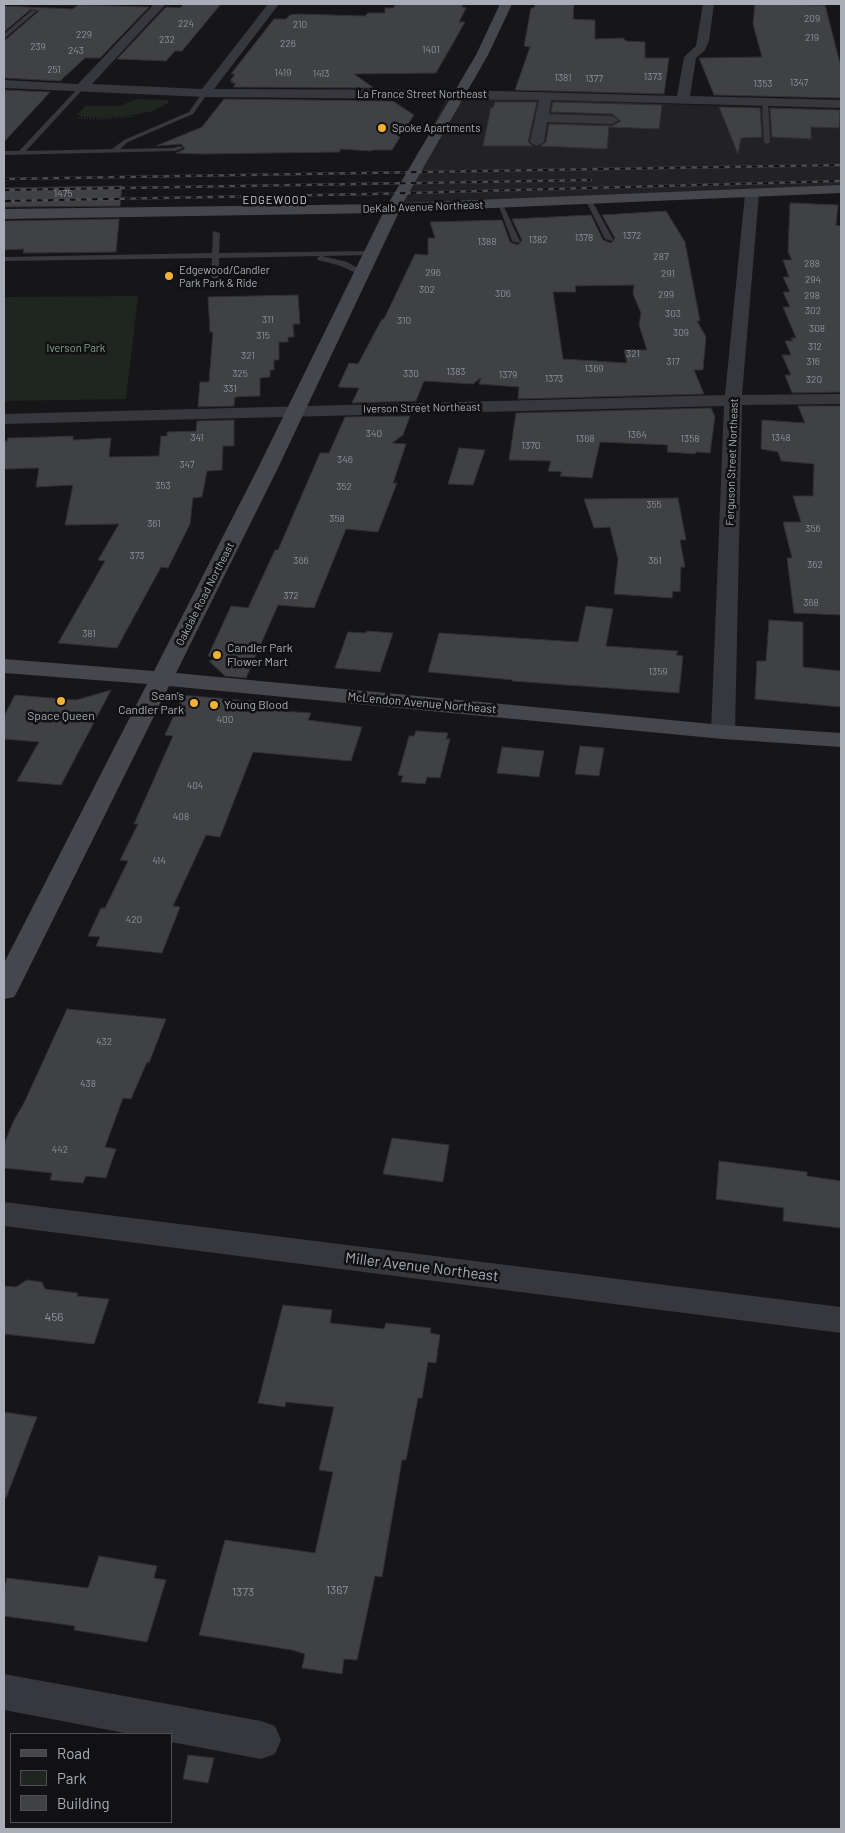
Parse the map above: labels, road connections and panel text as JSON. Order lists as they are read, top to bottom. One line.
{"streets":{"street":["La France Street Northeast","DeKalb Avenue Northeast","Iverson Street Northeast","Ferguson Street Northeast","Oakdale Road Northeast","McLendon Avenue Northeast","Miller Avenue Northeast"]},"crossings":[["La France Street Northeast","Oakdale Road Northeast"],["DeKalb Avenue Northeast","Ferguson Street Northeast"],["DeKalb Avenue Northeast","Oakdale Road Northeast"],["Iverson Street Northeast","Ferguson Street Northeast"],["Iverson Street Northeast","Oakdale Road Northeast"],["Ferguson Street Northeast","McLendon Avenue Northeast"],["Oakdale Road Northeast","McLendon Avenue Northeast"]],"districts":["EDGEWOOD"],"parks":["Iverson Park"],"places":["Spoke Apartments","Edgewood/Candler Park Park & Ride","Candler Park Flower Mart","Space Queen","Sean's Candler Park","Young Blood"],"house_numbers":["209","224","210","229","219","232","226","239","1401","243","251","1419","1413","1373","1381","1377","1347","1353","1475","1372","1378","1382","1388","287","288","296","291","294","302","306","299","298","302","303","311","310","308","309","315","312","321","321","317","316","1369","1383","325","330","1379","1373","320","331","340","1364","341","1348","1368","1358","1370","346","347","353","352","355","358","361","356","373","366","361","362","372","368","381","1359","400","404","408","414","420","432","438","442","456","1367","1373"],"legend":["Road","Park","Building"]}
